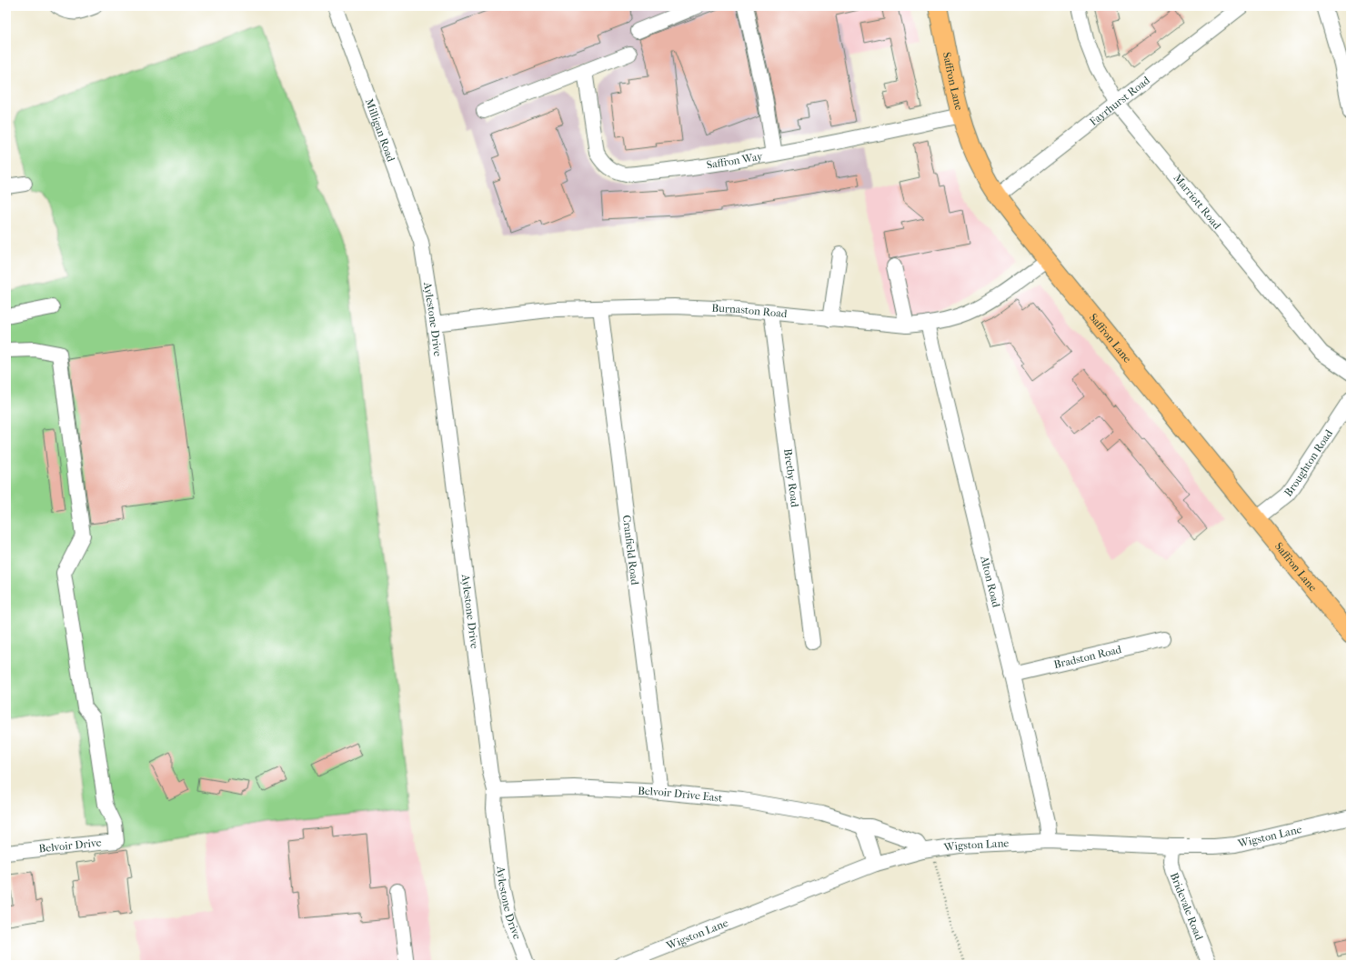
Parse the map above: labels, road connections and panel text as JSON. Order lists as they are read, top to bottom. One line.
{"streets":{"main road":["Saffron Lane"],"street":["Fayrhurst Road","Milligan Road","Saffron Way","Marriott Road","Burnaston Road","Aylestone Drive","Broughton Road","Bretby Road","Cranfield Road","Alton Road","Bradston Road","Belvoir Drive East","Wigston Lane","Belvoir Drive","Bridevale Road"]},"crossings":[["Saffron Lane","Fayrhurst Road"],["Saffron Lane","Saffron Way"],["Saffron Lane","Burnaston Road"],["Saffron Lane","Broughton Road"],["Fayrhurst Road","Marriott Road"],["Milligan Road","Aylestone Drive"],["Burnaston Road","Aylestone Drive"],["Burnaston Road","Bretby Road"],["Burnaston Road","Cranfield Road"],["Burnaston Road","Alton Road"],["Aylestone Drive","Belvoir Drive East"],["Cranfield Road","Belvoir Drive East"],["Alton Road","Bradston Road"],["Alton Road","Wigston Lane"],["Belvoir Drive East","Wigston Lane"],["Wigston Lane","Bridevale Road"]]}
